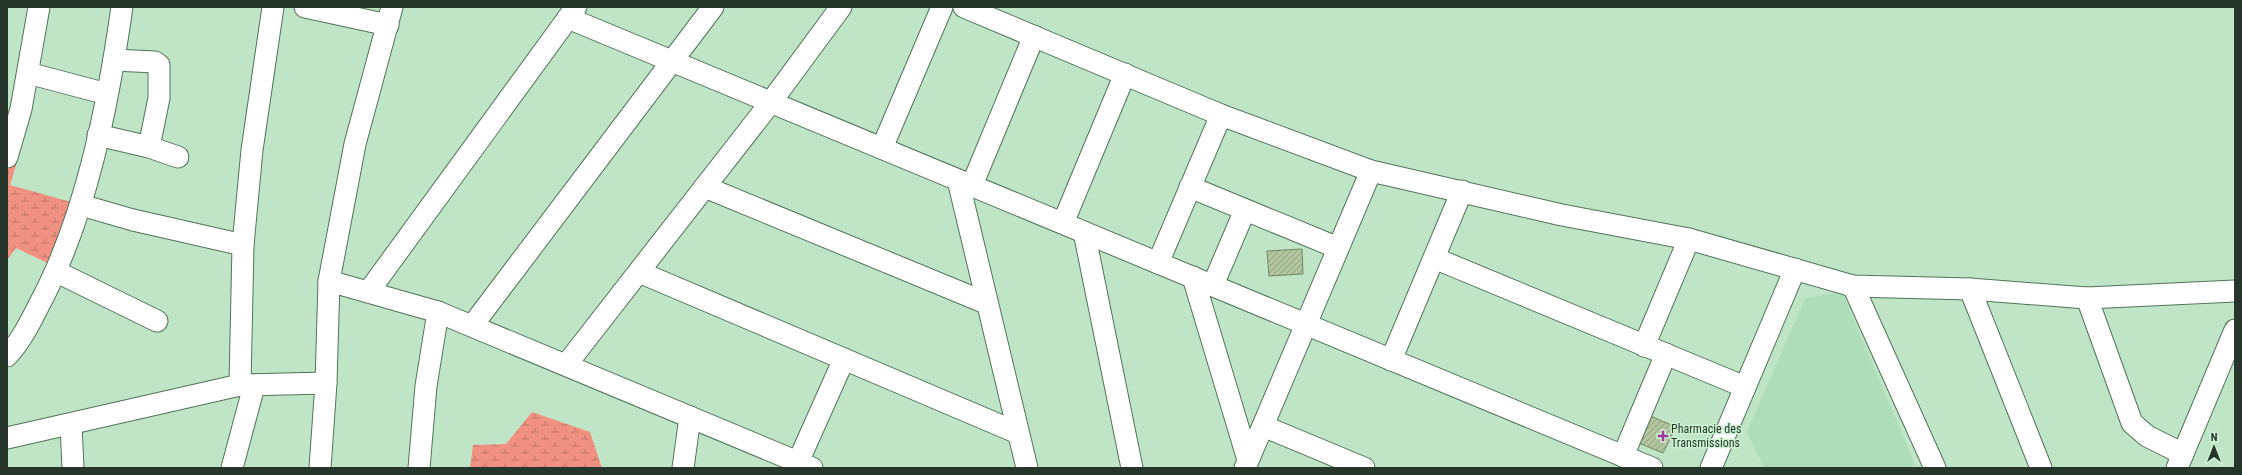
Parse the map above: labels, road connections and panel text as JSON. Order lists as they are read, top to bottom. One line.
{"places":{"health":["Pharmacie des Transmissions"]},"north":"top"}
